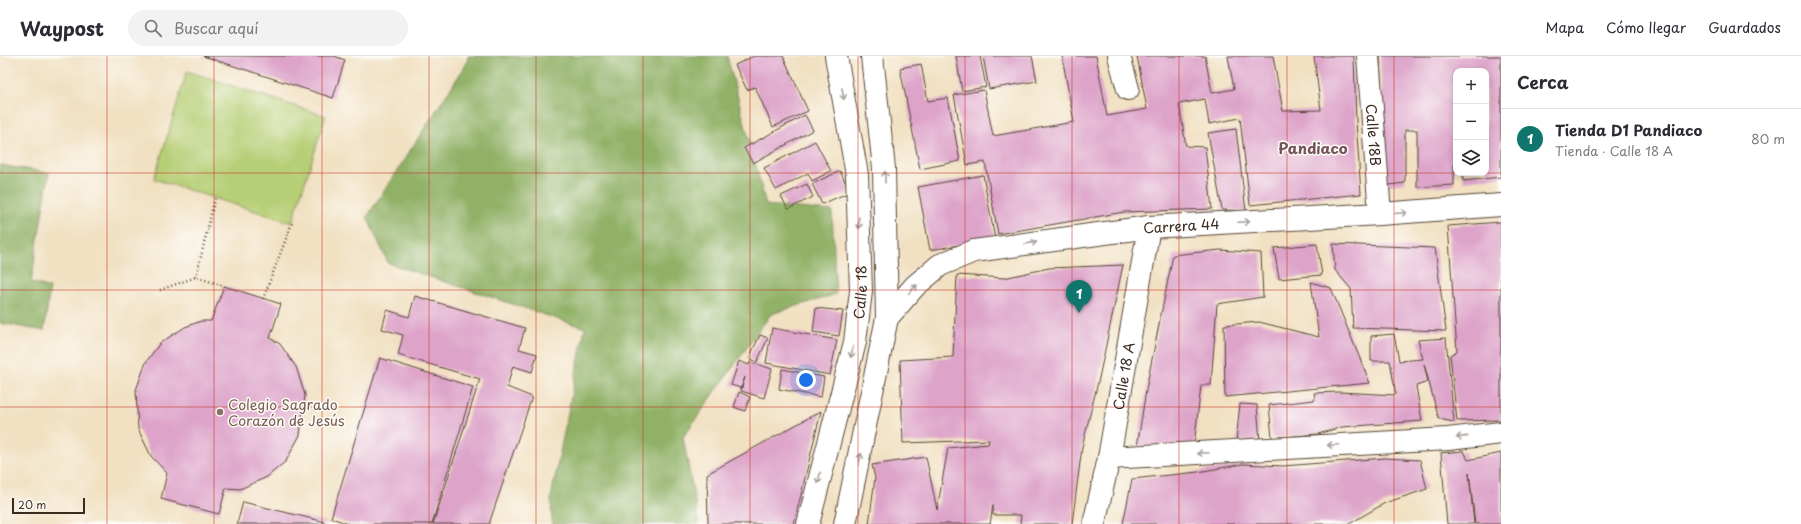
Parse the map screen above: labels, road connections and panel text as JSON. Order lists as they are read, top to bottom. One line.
{"streets":{"street":["Calle 18B","Carrera 44","Calle 18","Calle 18 A"]},"crossings":[["Calle 18B","Carrera 44"],["Carrera 44","Calle 18"],["Carrera 44","Calle 18 A"]],"one_way":["Carrera 44"],"districts":["Pandiaco"],"places":["Colegio Sagrado Corazón de Jesús"],"scale_bar":"20 m","page":{"header":"Waypost","search":"Buscar aquí","nav":["Mapa","Cómo llegar","Guardados"],"heading":"Cerca","map_buttons":["+","−"],"list":[{"mark":"1","name":"Tienda D1 Pandiaco","note":"Tienda · Calle 18 A","value":"80 m"}],"pins":"1","scale":"20 m"}}
